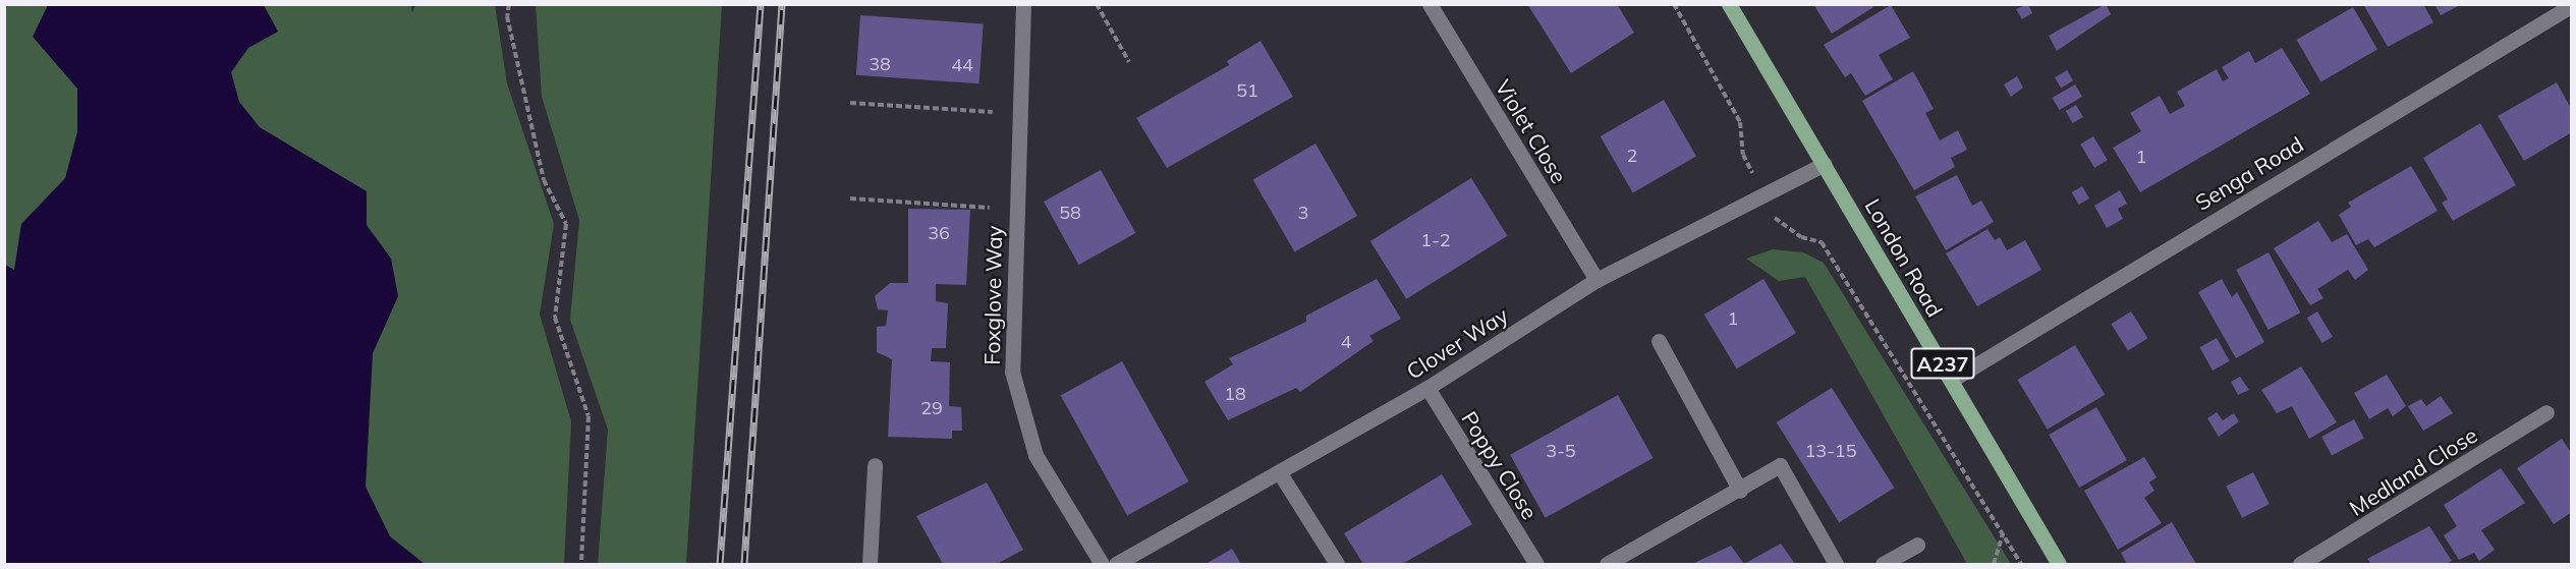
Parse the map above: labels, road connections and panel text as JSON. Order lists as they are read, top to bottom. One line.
{"streets":{"main road":["London Road","A237"],"street":["Violet Close","Senga Road","Foxglove Way","Clover Way","Poppy Close","Medland Close"]},"crossings":[["Violet Close","Clover Way"],["Senga Road","London Road"],["London Road","Clover Way"],["Clover Way","Poppy Close"]],"house_numbers":["38","44","51","2","1","58","3","36","1-2","1","4","18","29","3-5","13-15"]}
